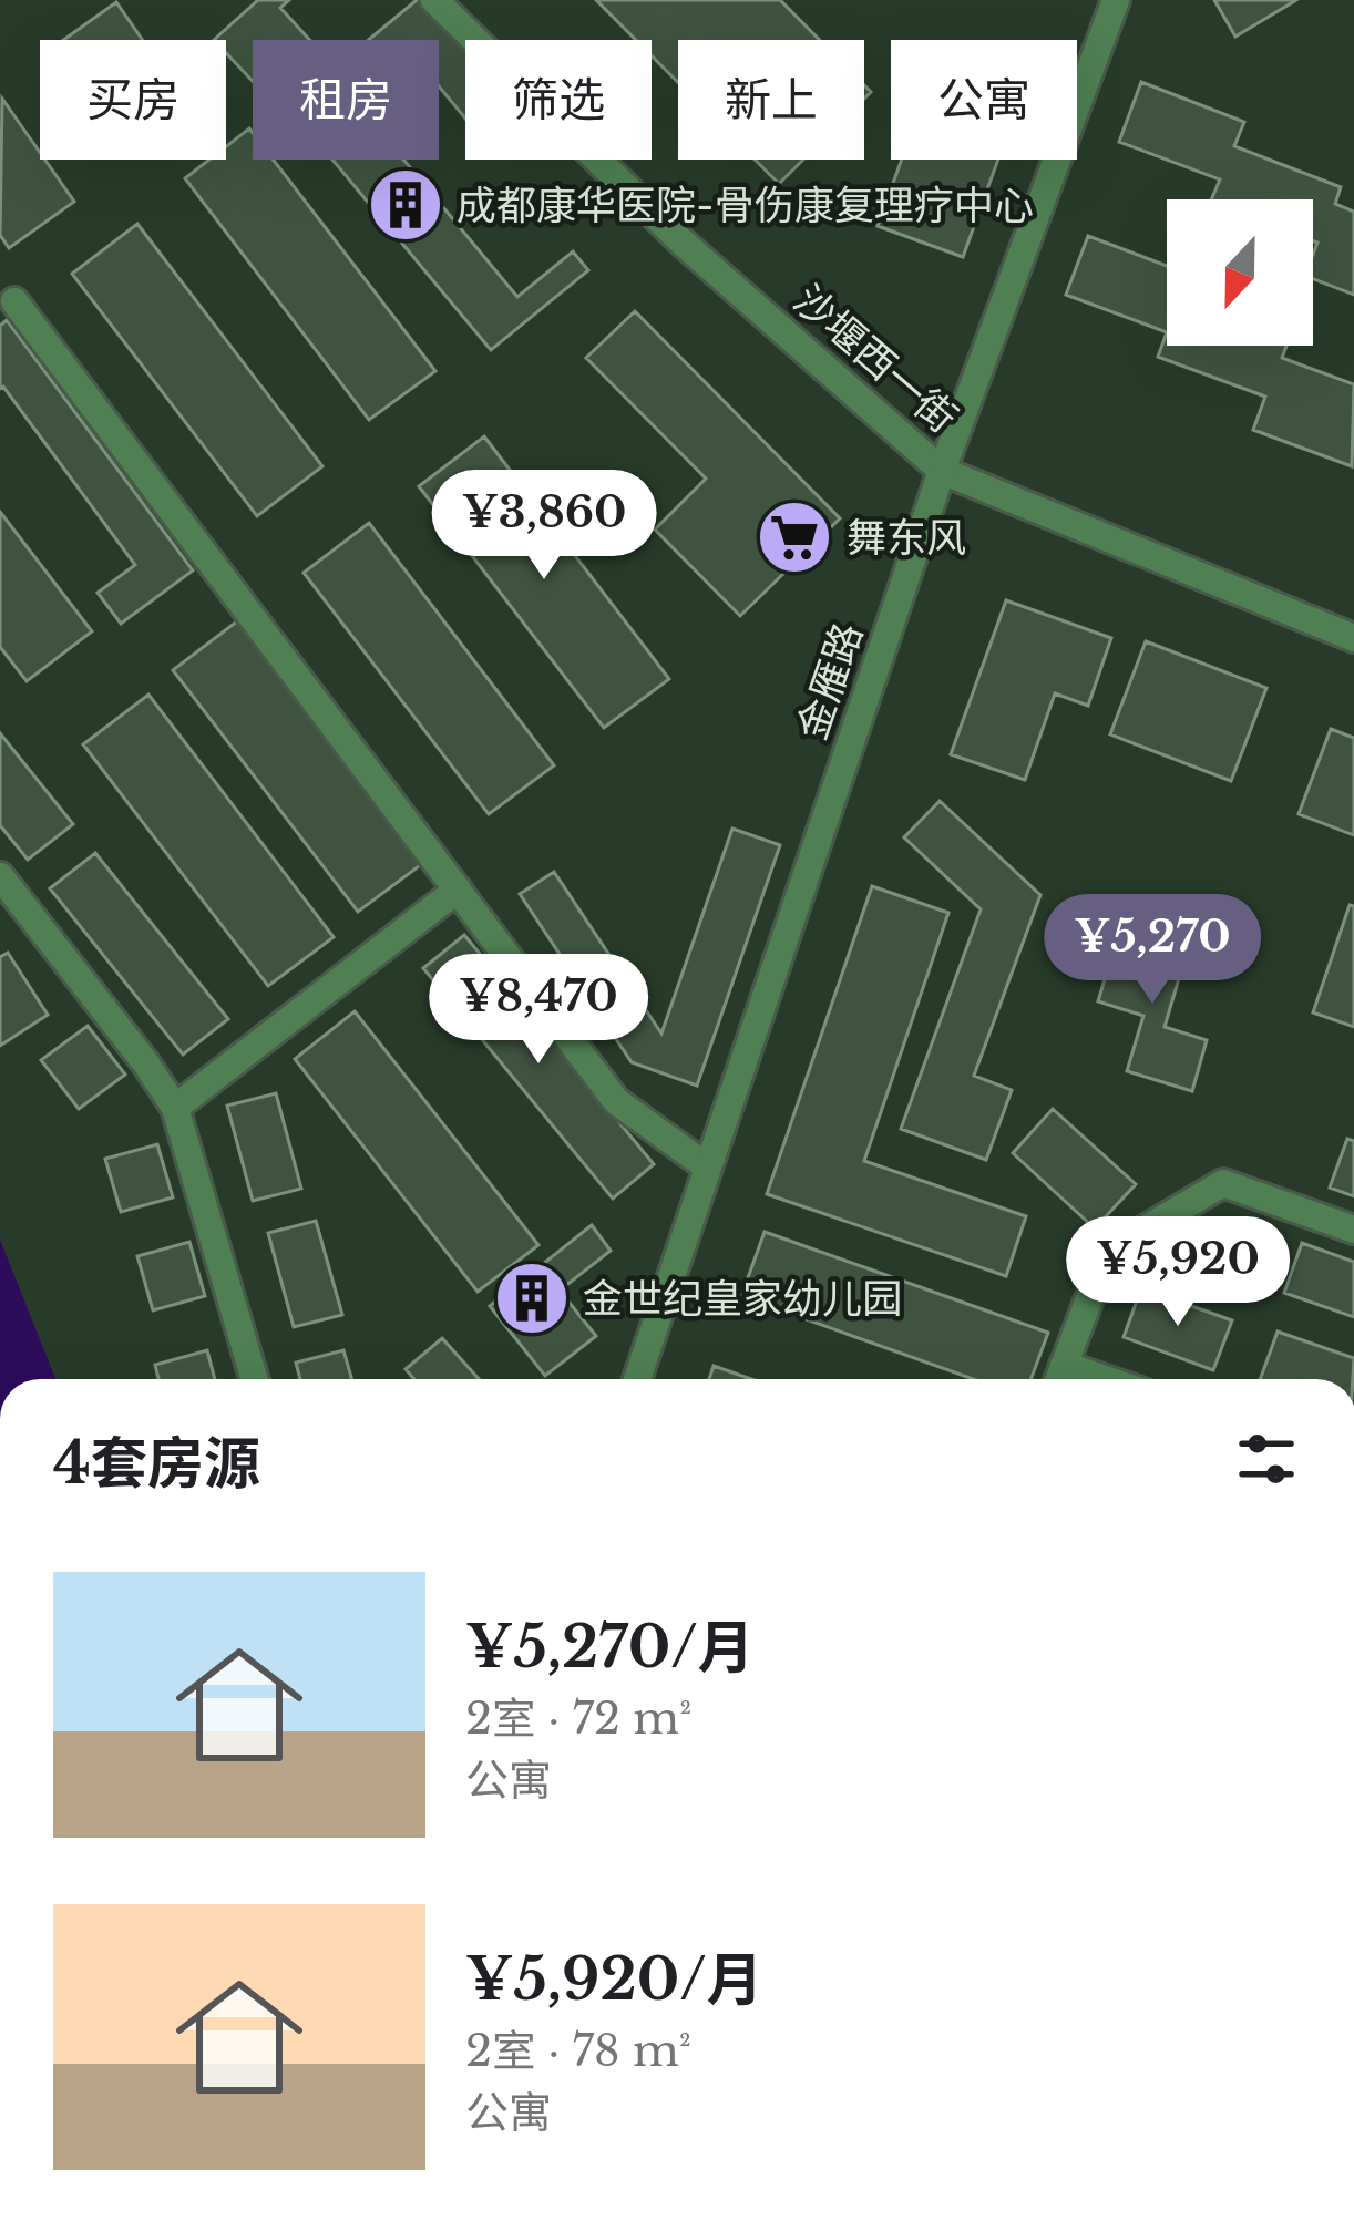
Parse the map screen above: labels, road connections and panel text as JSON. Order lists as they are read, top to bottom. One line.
{"streets":{"street":["沙堰西一街","金雁路"]},"crossings":[["沙堰西一街","金雁路"]],"places":{"building":["成都康华医院-骨伤康复理疗中心","金世纪皇家幼儿园"],"supermarket":["舞东风"]},"north":"bottom","page":{"chip":["买房","租房","筛选","新上","公寓"],"price":["¥3,860","¥5,270","¥8,470","¥5,920"],"heading":"4套房源","list":[{"name":"¥5,270/月","note":"2室 · 72 m² · 公寓"},{"name":"¥5,920/月","note":"2室 · 78 m² · 公寓"}]}}
